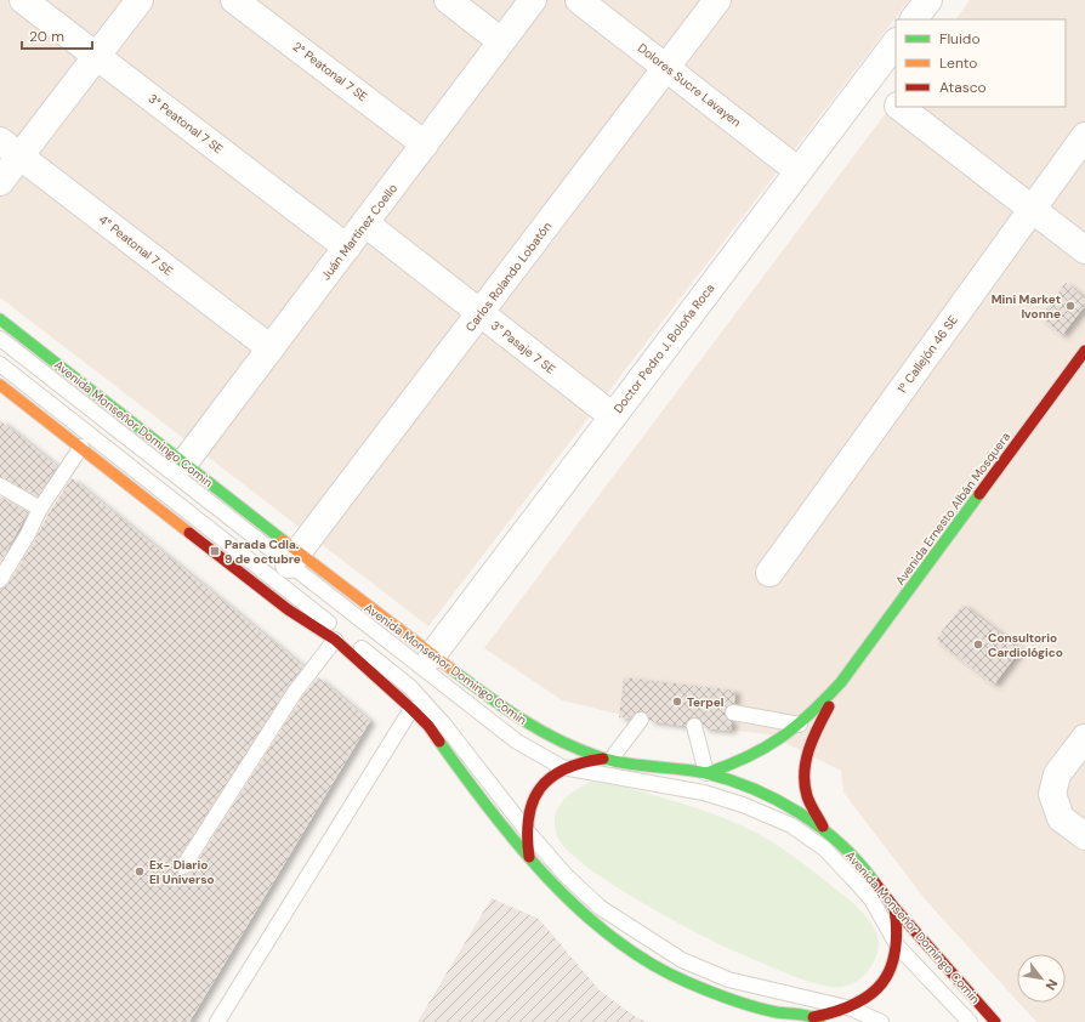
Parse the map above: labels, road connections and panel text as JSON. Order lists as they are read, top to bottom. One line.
{"streets":{"main road":["Avenida Monseñor Domingo Comin","Avenida Ernesto Albán Mosquera"],"street":["2° Peatonal 7 SE","Dolores Sucre Lavayen","3° Peatonal 7 SE","Juán Martínez Coello","4° Peatonal 7 SE","Carlos Rolando Lobatón","3° Pasaje 7 SE","Doctor Pedro J. Boloña Roca","1º Callejón 46 SE"]},"crossings":[["2° Peatonal 7 SE","Juán Martínez Coello"],["Dolores Sucre Lavayen","Carlos Rolando Lobatón"],["Dolores Sucre Lavayen","Doctor Pedro J. Boloña Roca"],["3° Peatonal 7 SE","Juán Martínez Coello"],["Juán Martínez Coello","4° Peatonal 7 SE"],["Juán Martínez Coello","3° Pasaje 7 SE"],["Juán Martínez Coello","Avenida Monseñor Domingo Comin"],["Carlos Rolando Lobatón","3° Pasaje 7 SE"],["Carlos Rolando Lobatón","Avenida Monseñor Domingo Comin"],["3° Pasaje 7 SE","Doctor Pedro J. Boloña Roca"],["Doctor Pedro J. Boloña Roca","Avenida Monseñor Domingo Comin"],["Avenida Monseñor Domingo Comin","Avenida Ernesto Albán Mosquera"]],"places":{"other":["Mini Market Ivonne","Consultorio Cardiológico","Terpel","Ex- Diario El Universo"],"transit":["Parada Cdla. 9 de octubre"]},"legend":["Fluido","Lento","Atasco"],"scale_bar":"20 m","north":"bottom right"}
